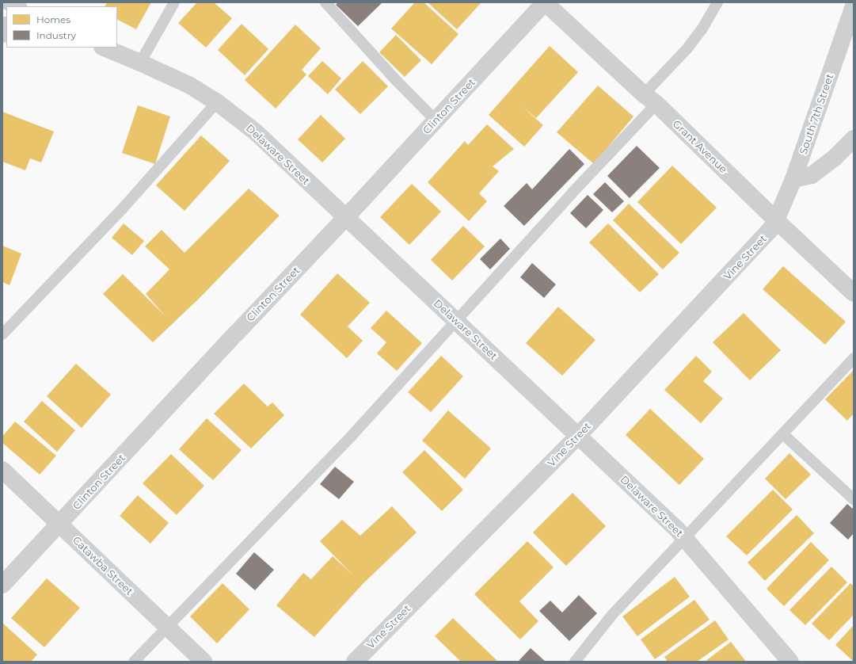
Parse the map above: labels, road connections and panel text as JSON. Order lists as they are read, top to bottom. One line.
{"streets":{"street":["Clinton Street","South 7th Street","Grant Avenue","Delaware Street","Vine Street","Catawba Street"]},"crossings":[["Clinton Street","Grant Avenue"],["Clinton Street","Delaware Street"],["Clinton Street","Catawba Street"],["South 7th Street","Grant Avenue"],["South 7th Street","Vine Street"],["Grant Avenue","Vine Street"],["Delaware Street","Vine Street"]],"legend":["Homes","Industry"]}
